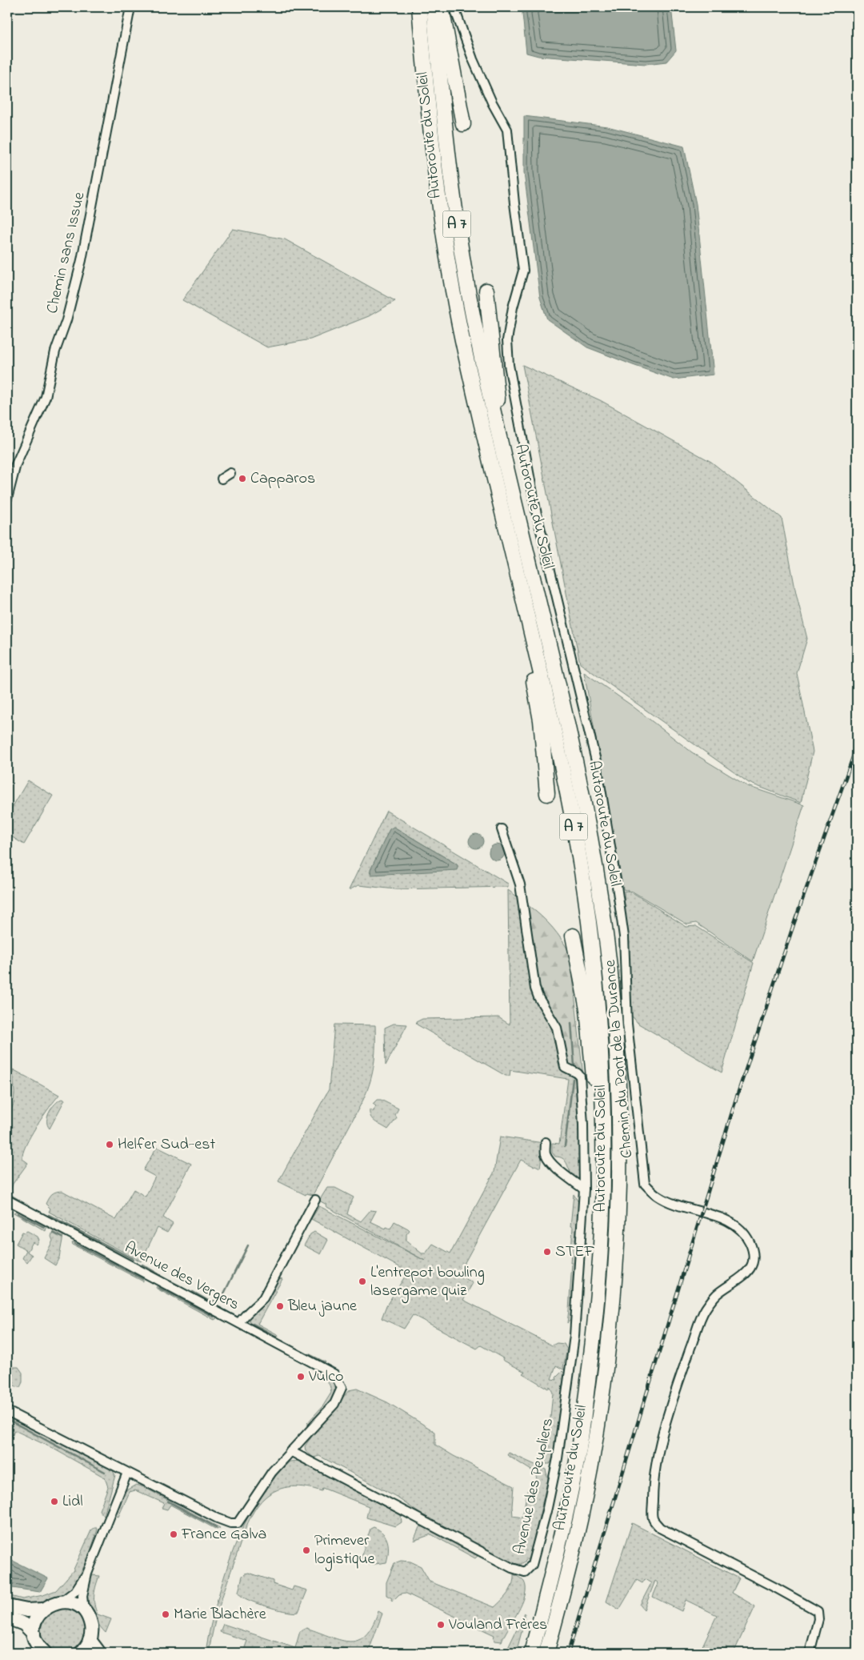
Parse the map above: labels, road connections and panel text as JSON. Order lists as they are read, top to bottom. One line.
{"streets":{"highway":["Autoroute du Soleil","A 7"],"street":["Chemin sans Issue","Chemin du Pont de la Durance","Avenue des Vergers","Avenue des Peupliers"]},"crossings":[["Avenue des Vergers","Avenue des Peupliers"]],"places":["Capparos","Helfer Sud-est","STEF","L'entrepot bowling lasergame quiz","Bleu jaune","Vulco","Lidl","France Galva","Primever logistique","Marie Blachère","Vouland Frères"]}
